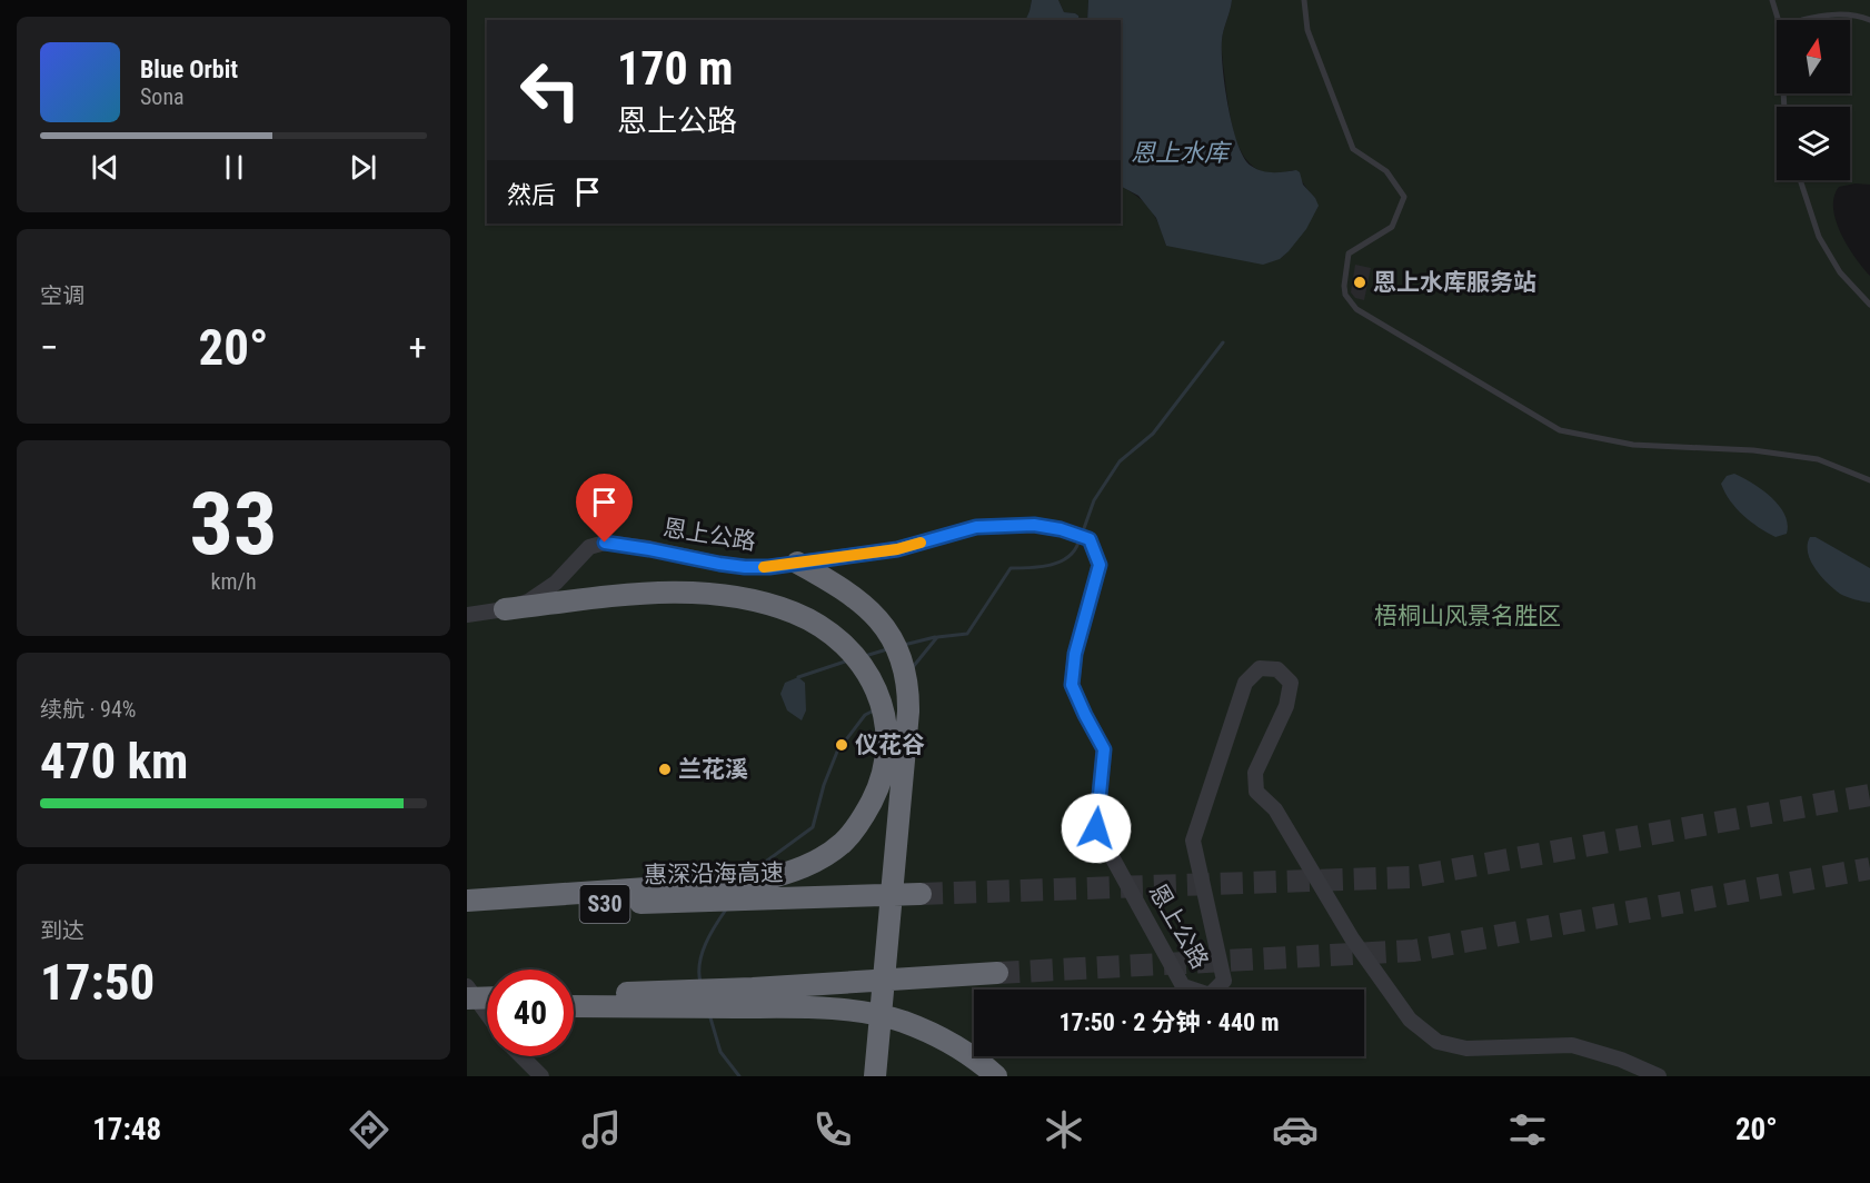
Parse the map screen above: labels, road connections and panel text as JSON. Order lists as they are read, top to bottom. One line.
{"streets":{"highway":["惠深沿海高速","S30"],"street":["恩上公路"]},"water":["恩上水库"],"parks":["梧桐山风景名胜区"],"places":["恩上水库服务站","仪花谷","兰花溪"],"north":"top","page":{"turn":["170 m","恩上公路"],"song":["Blue Orbit","Sona"],"then":"然后","tile":["空调",["33","km/h"],["续航 · 94%","470 km"],["到达","17:50"]],"heat":["−","20°","+"],"limit":"40","trip":"17:50 · 2 分钟 · 440 m","tabs":["17:48","20°"]}}
